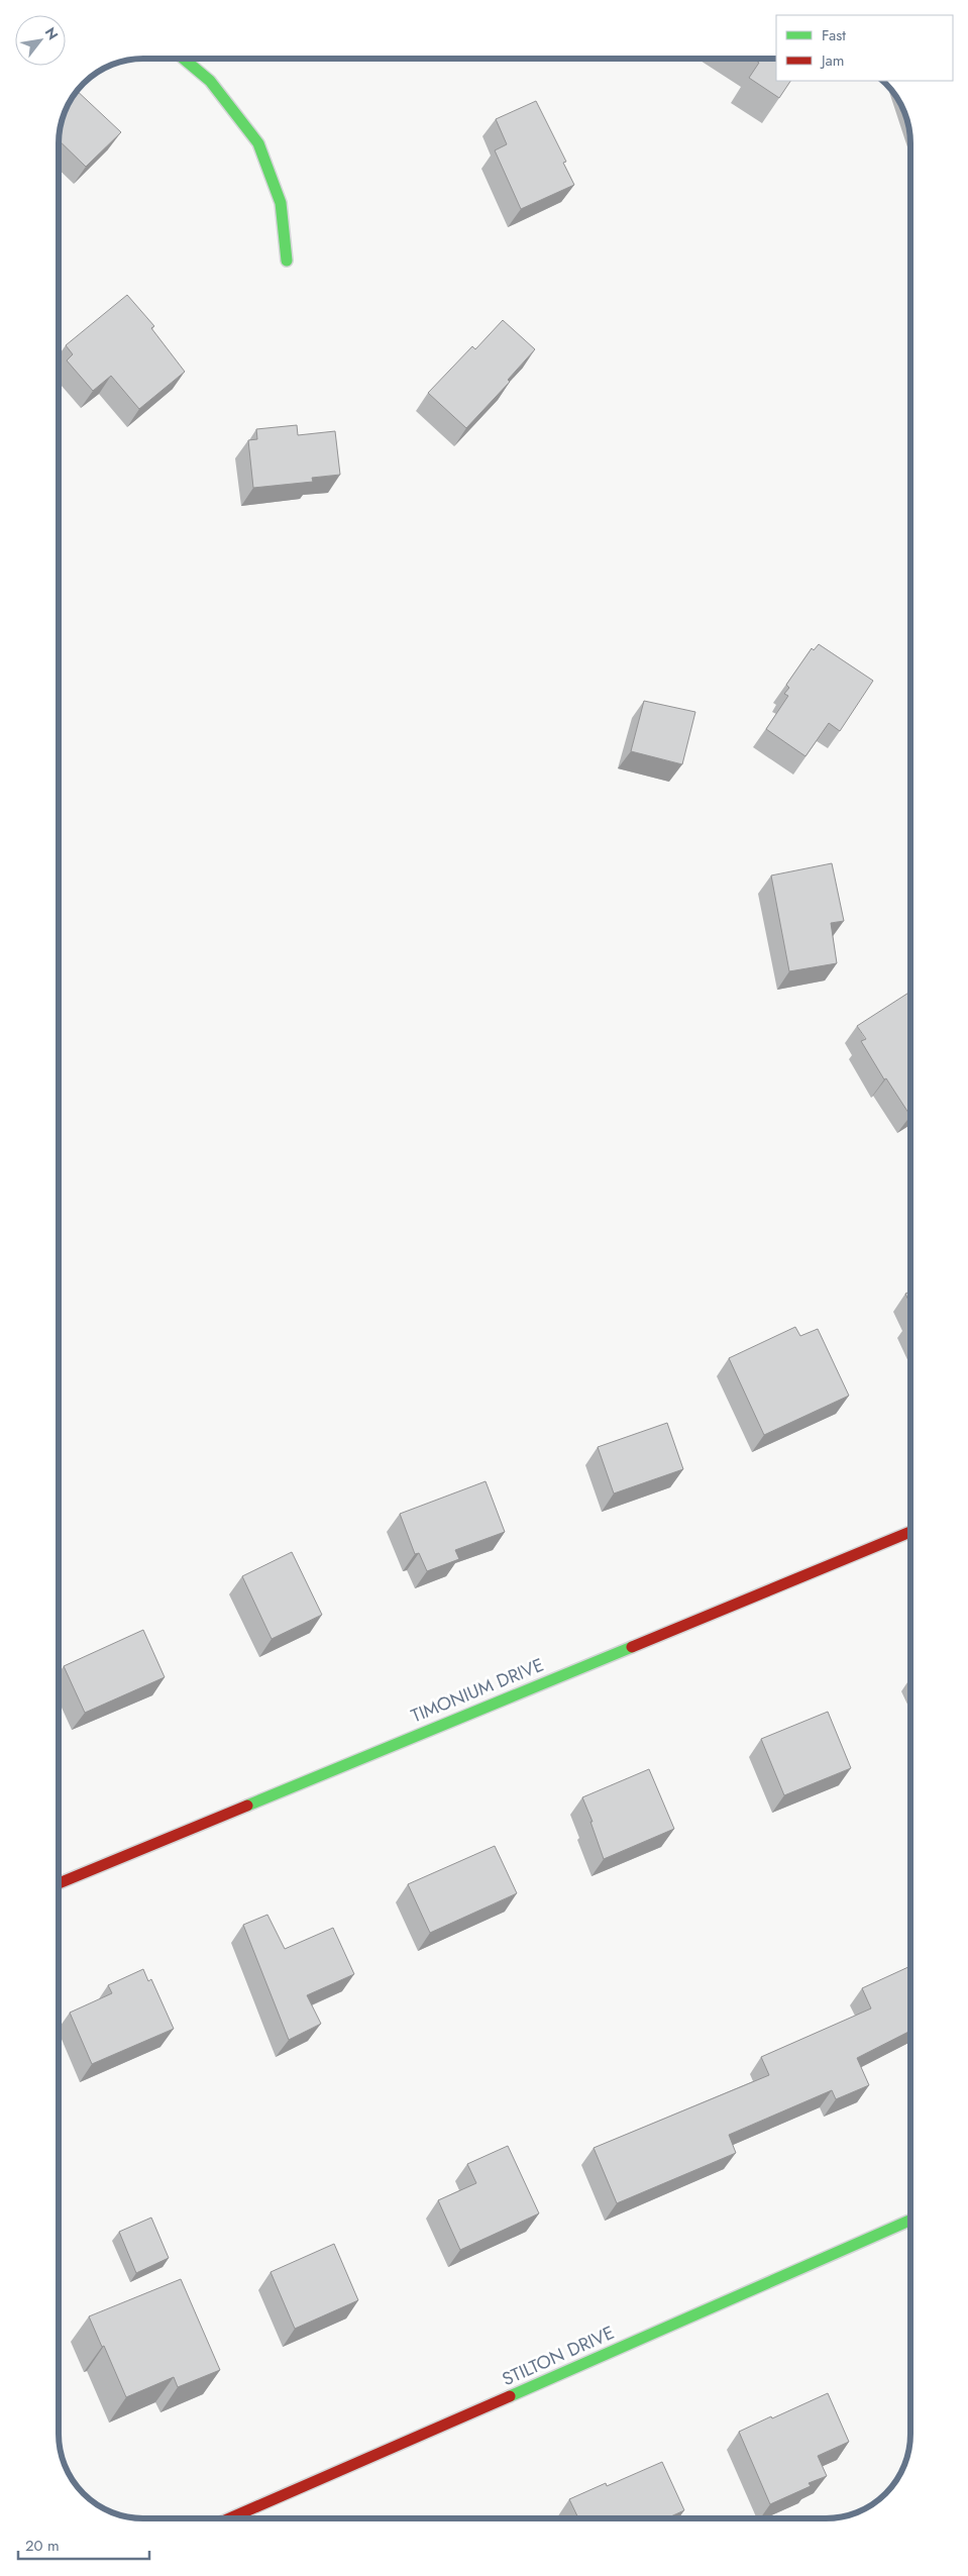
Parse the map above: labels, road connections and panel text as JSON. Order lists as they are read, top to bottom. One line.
{"streets":{"street":["TIMONIUM DRIVE","STILTON DRIVE"]},"legend":["Fast","Jam"],"scale_bar":"20 m","north":"top right"}
